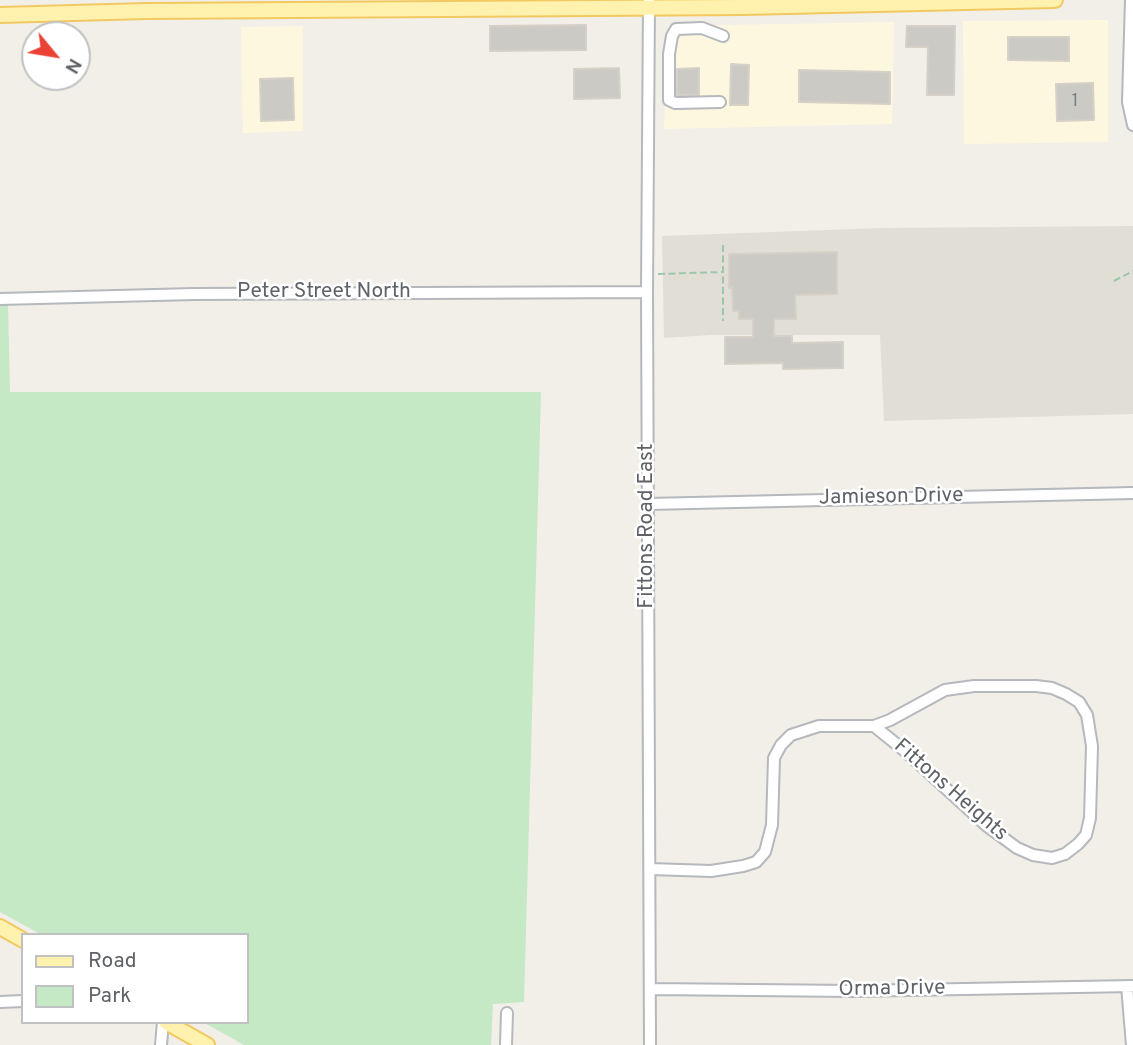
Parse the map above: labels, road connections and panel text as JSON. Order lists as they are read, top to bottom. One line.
{"streets":{"street":["Peter Street North","Jamieson Drive","Fittons Road East","Fittons Heights","Orma Drive"]},"crossings":[["Peter Street North","Fittons Road East"],["Jamieson Drive","Fittons Road East"],["Fittons Road East","Fittons Heights"],["Fittons Road East","Orma Drive"]],"house_numbers":["1"],"legend":["Road","Park"],"north":"bottom right"}
